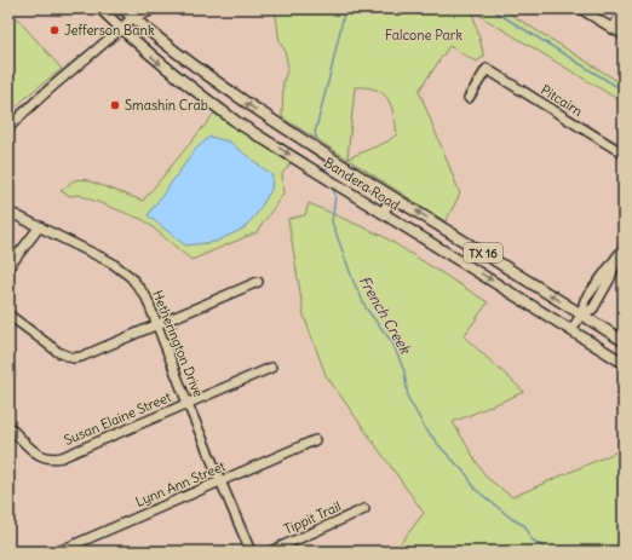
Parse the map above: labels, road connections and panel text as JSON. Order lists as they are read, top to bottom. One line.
{"streets":{"main road":["Bandera Road","TX 16"],"street":["Pitcairn","Hetherington Drive","Susan Elaine Street","Lynn Ann Street","Tippit Trail"]},"crossings":[["Hetherington Drive","Susan Elaine Street"],["Hetherington Drive","Lynn Ann Street"]],"water":["French Creek"],"parks":["Falcone Park"],"places":["Jefferson Bank","Smashin Crab"]}
